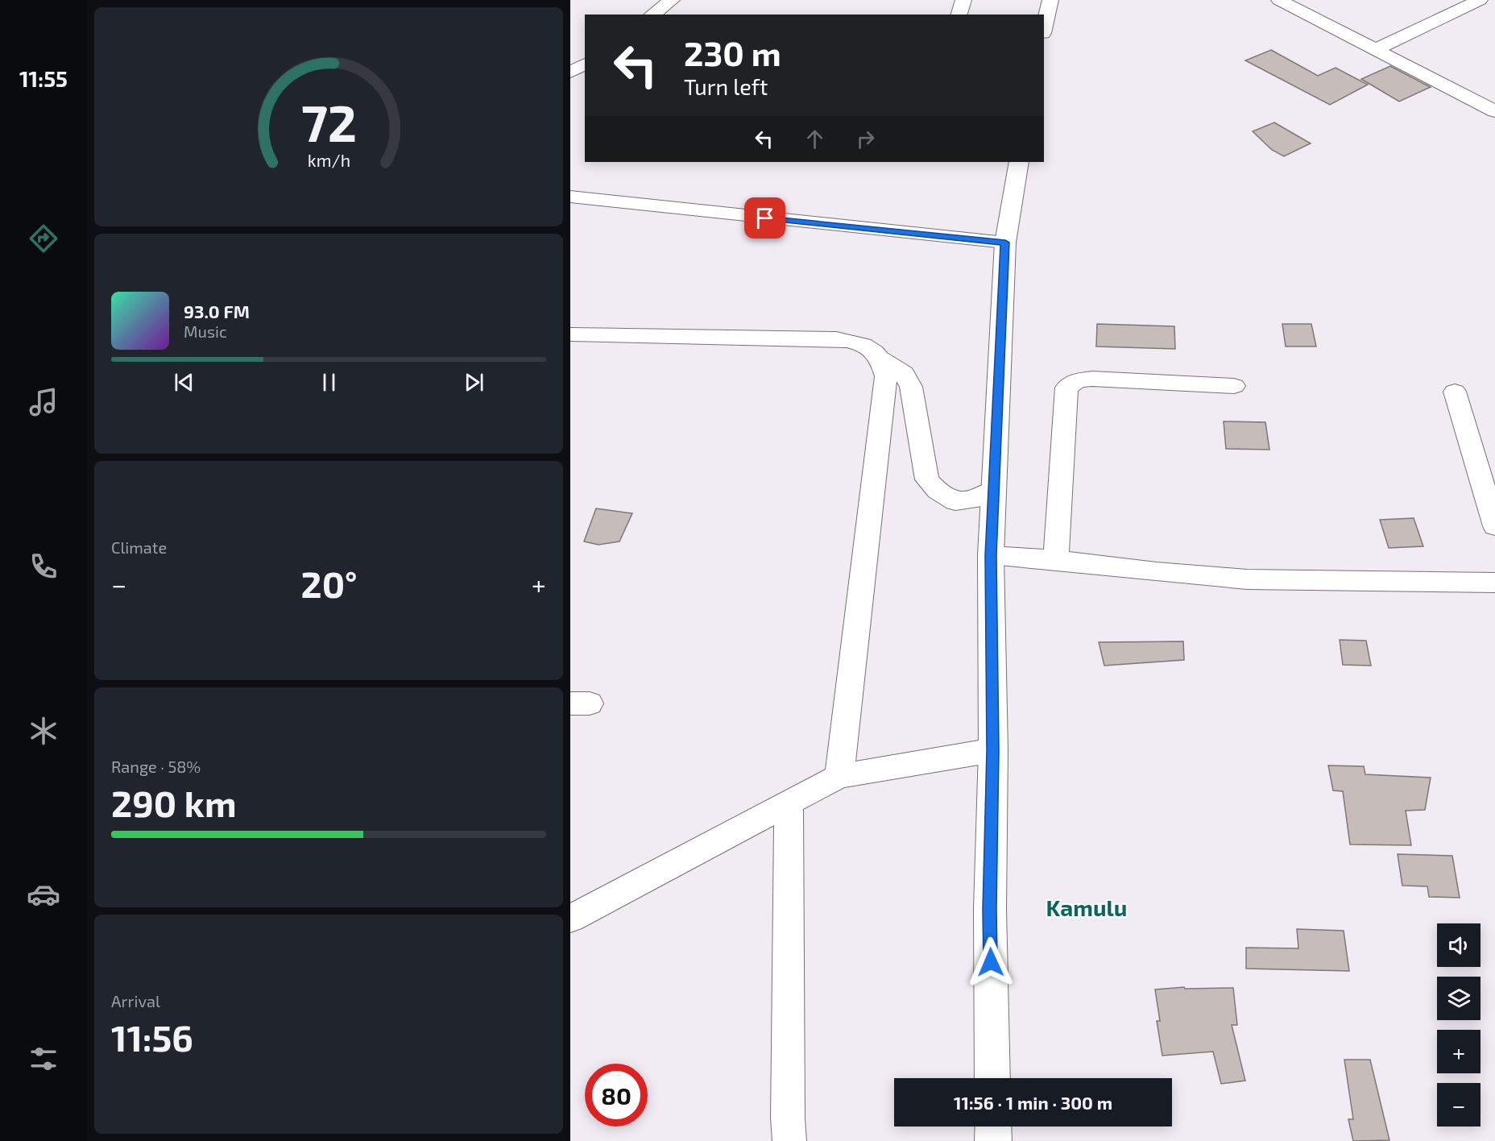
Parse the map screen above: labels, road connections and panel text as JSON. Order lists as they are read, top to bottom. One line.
{"districts":["Kamulu"],"page":{"tabs":"11:55","turn":["230 m","Turn left"],"song":["93.0 FM","Music"],"tile":["Climate",["Range · 58%","290 km"],["Arrival","11:56"]],"heat":["−","20°","+"],"map_buttons":["+","−"],"limit":"80","trip":"11:56 · 1 min · 300 m","gauge":["72","km/h"]}}
